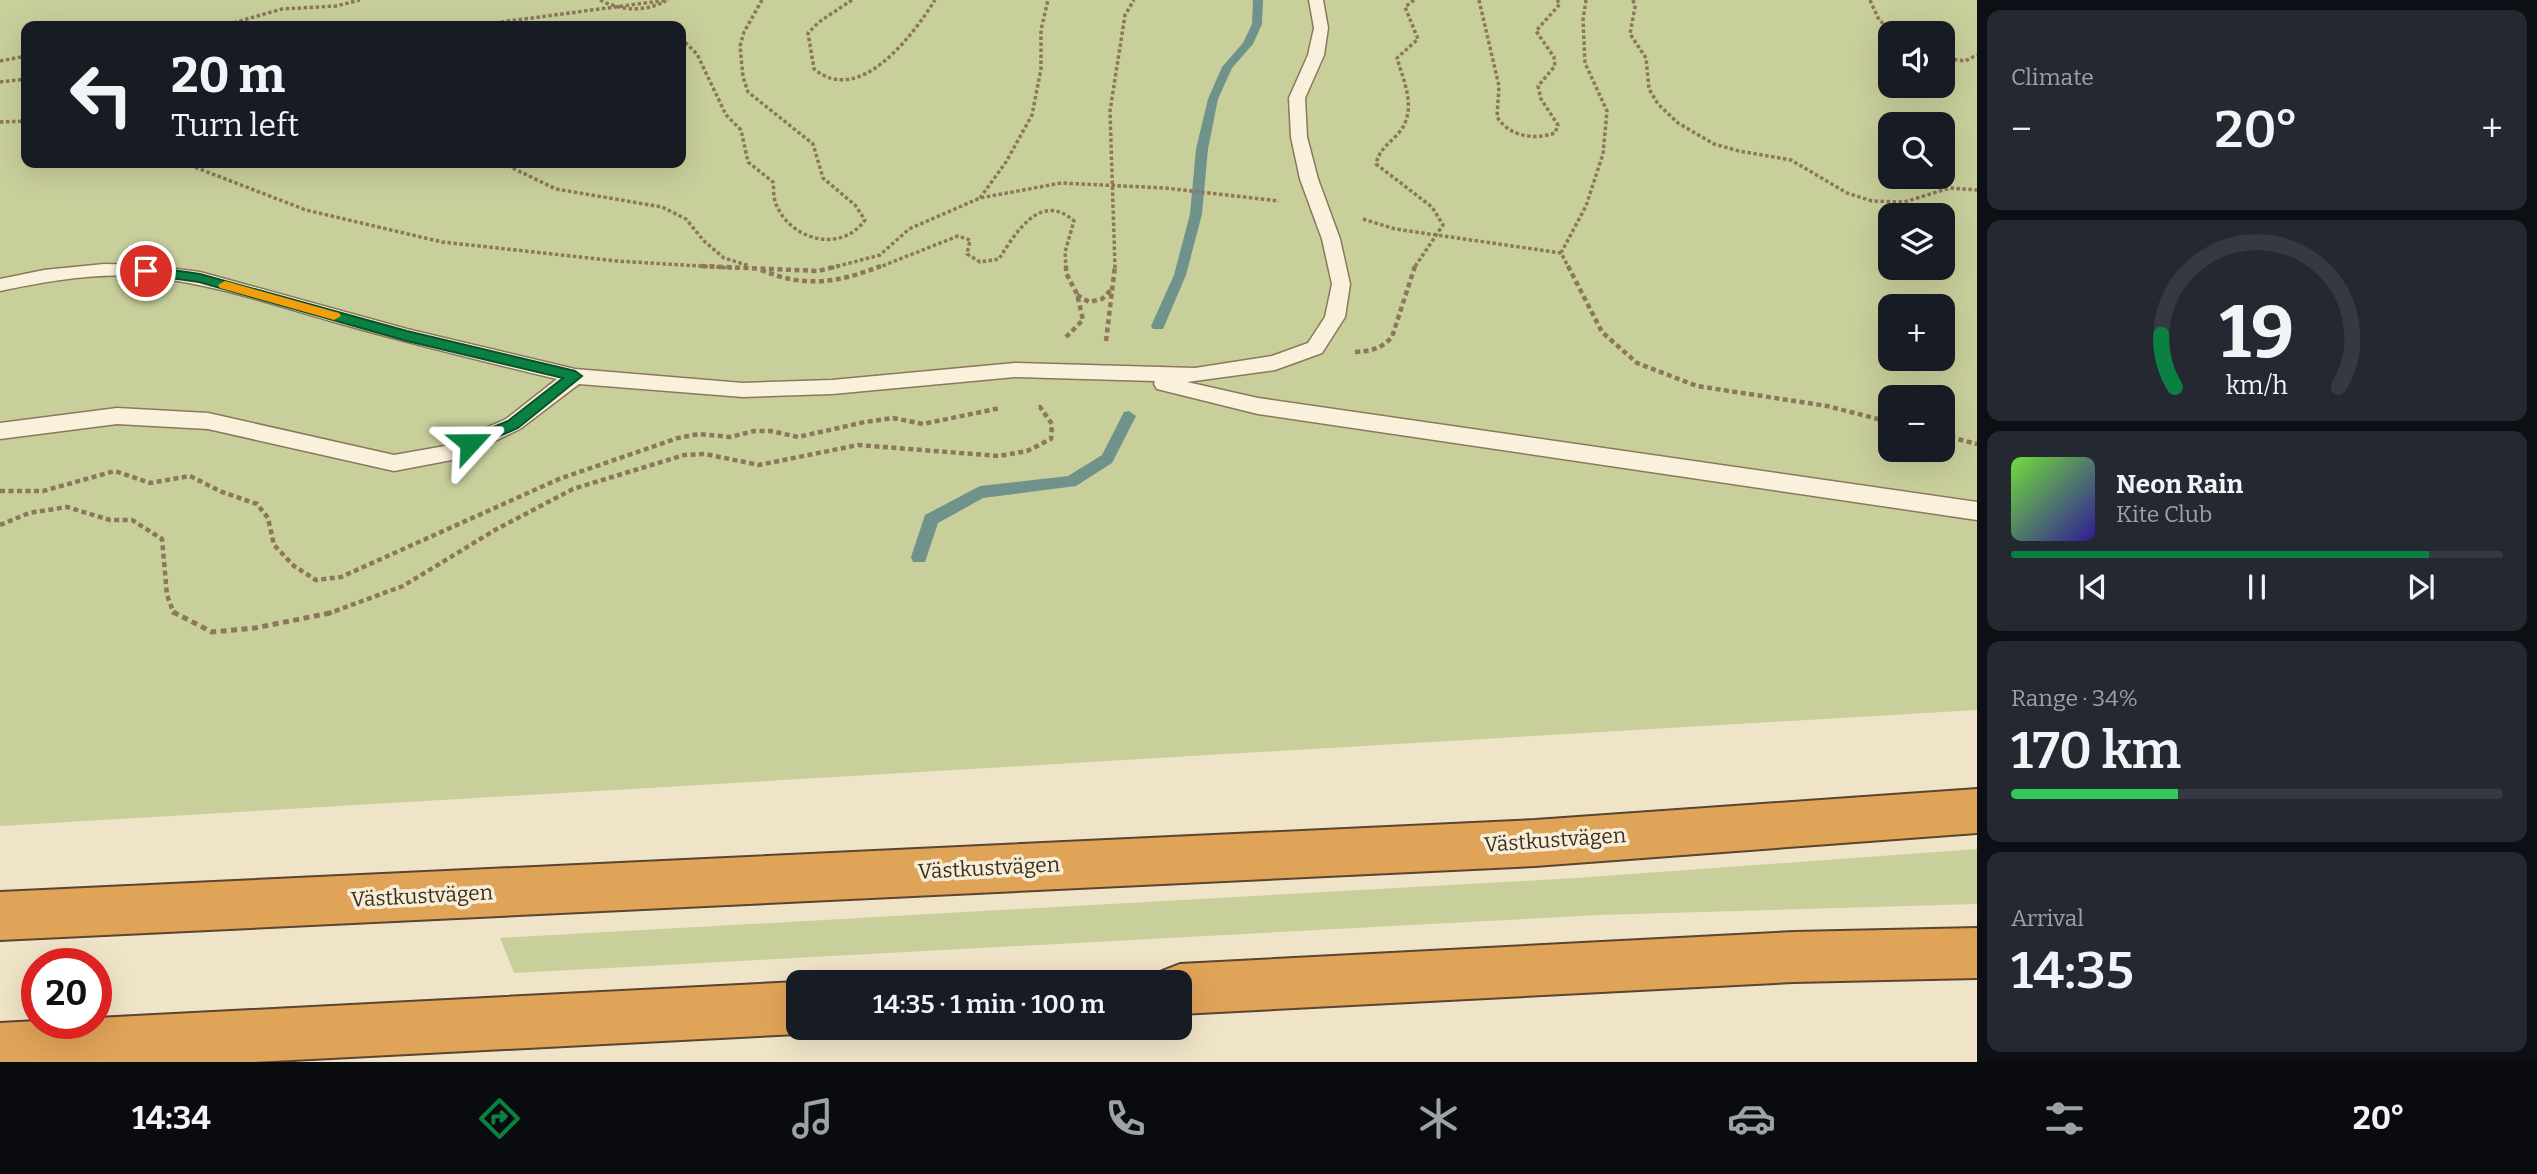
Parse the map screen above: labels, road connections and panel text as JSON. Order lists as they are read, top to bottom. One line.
{"streets":{"highway":["Västkustvägen"]},"page":{"tile":["Climate",["Range · 34%","170 km"],["Arrival","14:35"]],"map_buttons":["+","−"],"turn":["20 m","Turn left"],"heat":["−","20°","+"],"song":["Neon Rain","Kite Club"],"limit":"20","trip":"14:35 · 1 min · 100 m","tabs":["14:34","20°"],"gauge":["19","km/h"]}}
